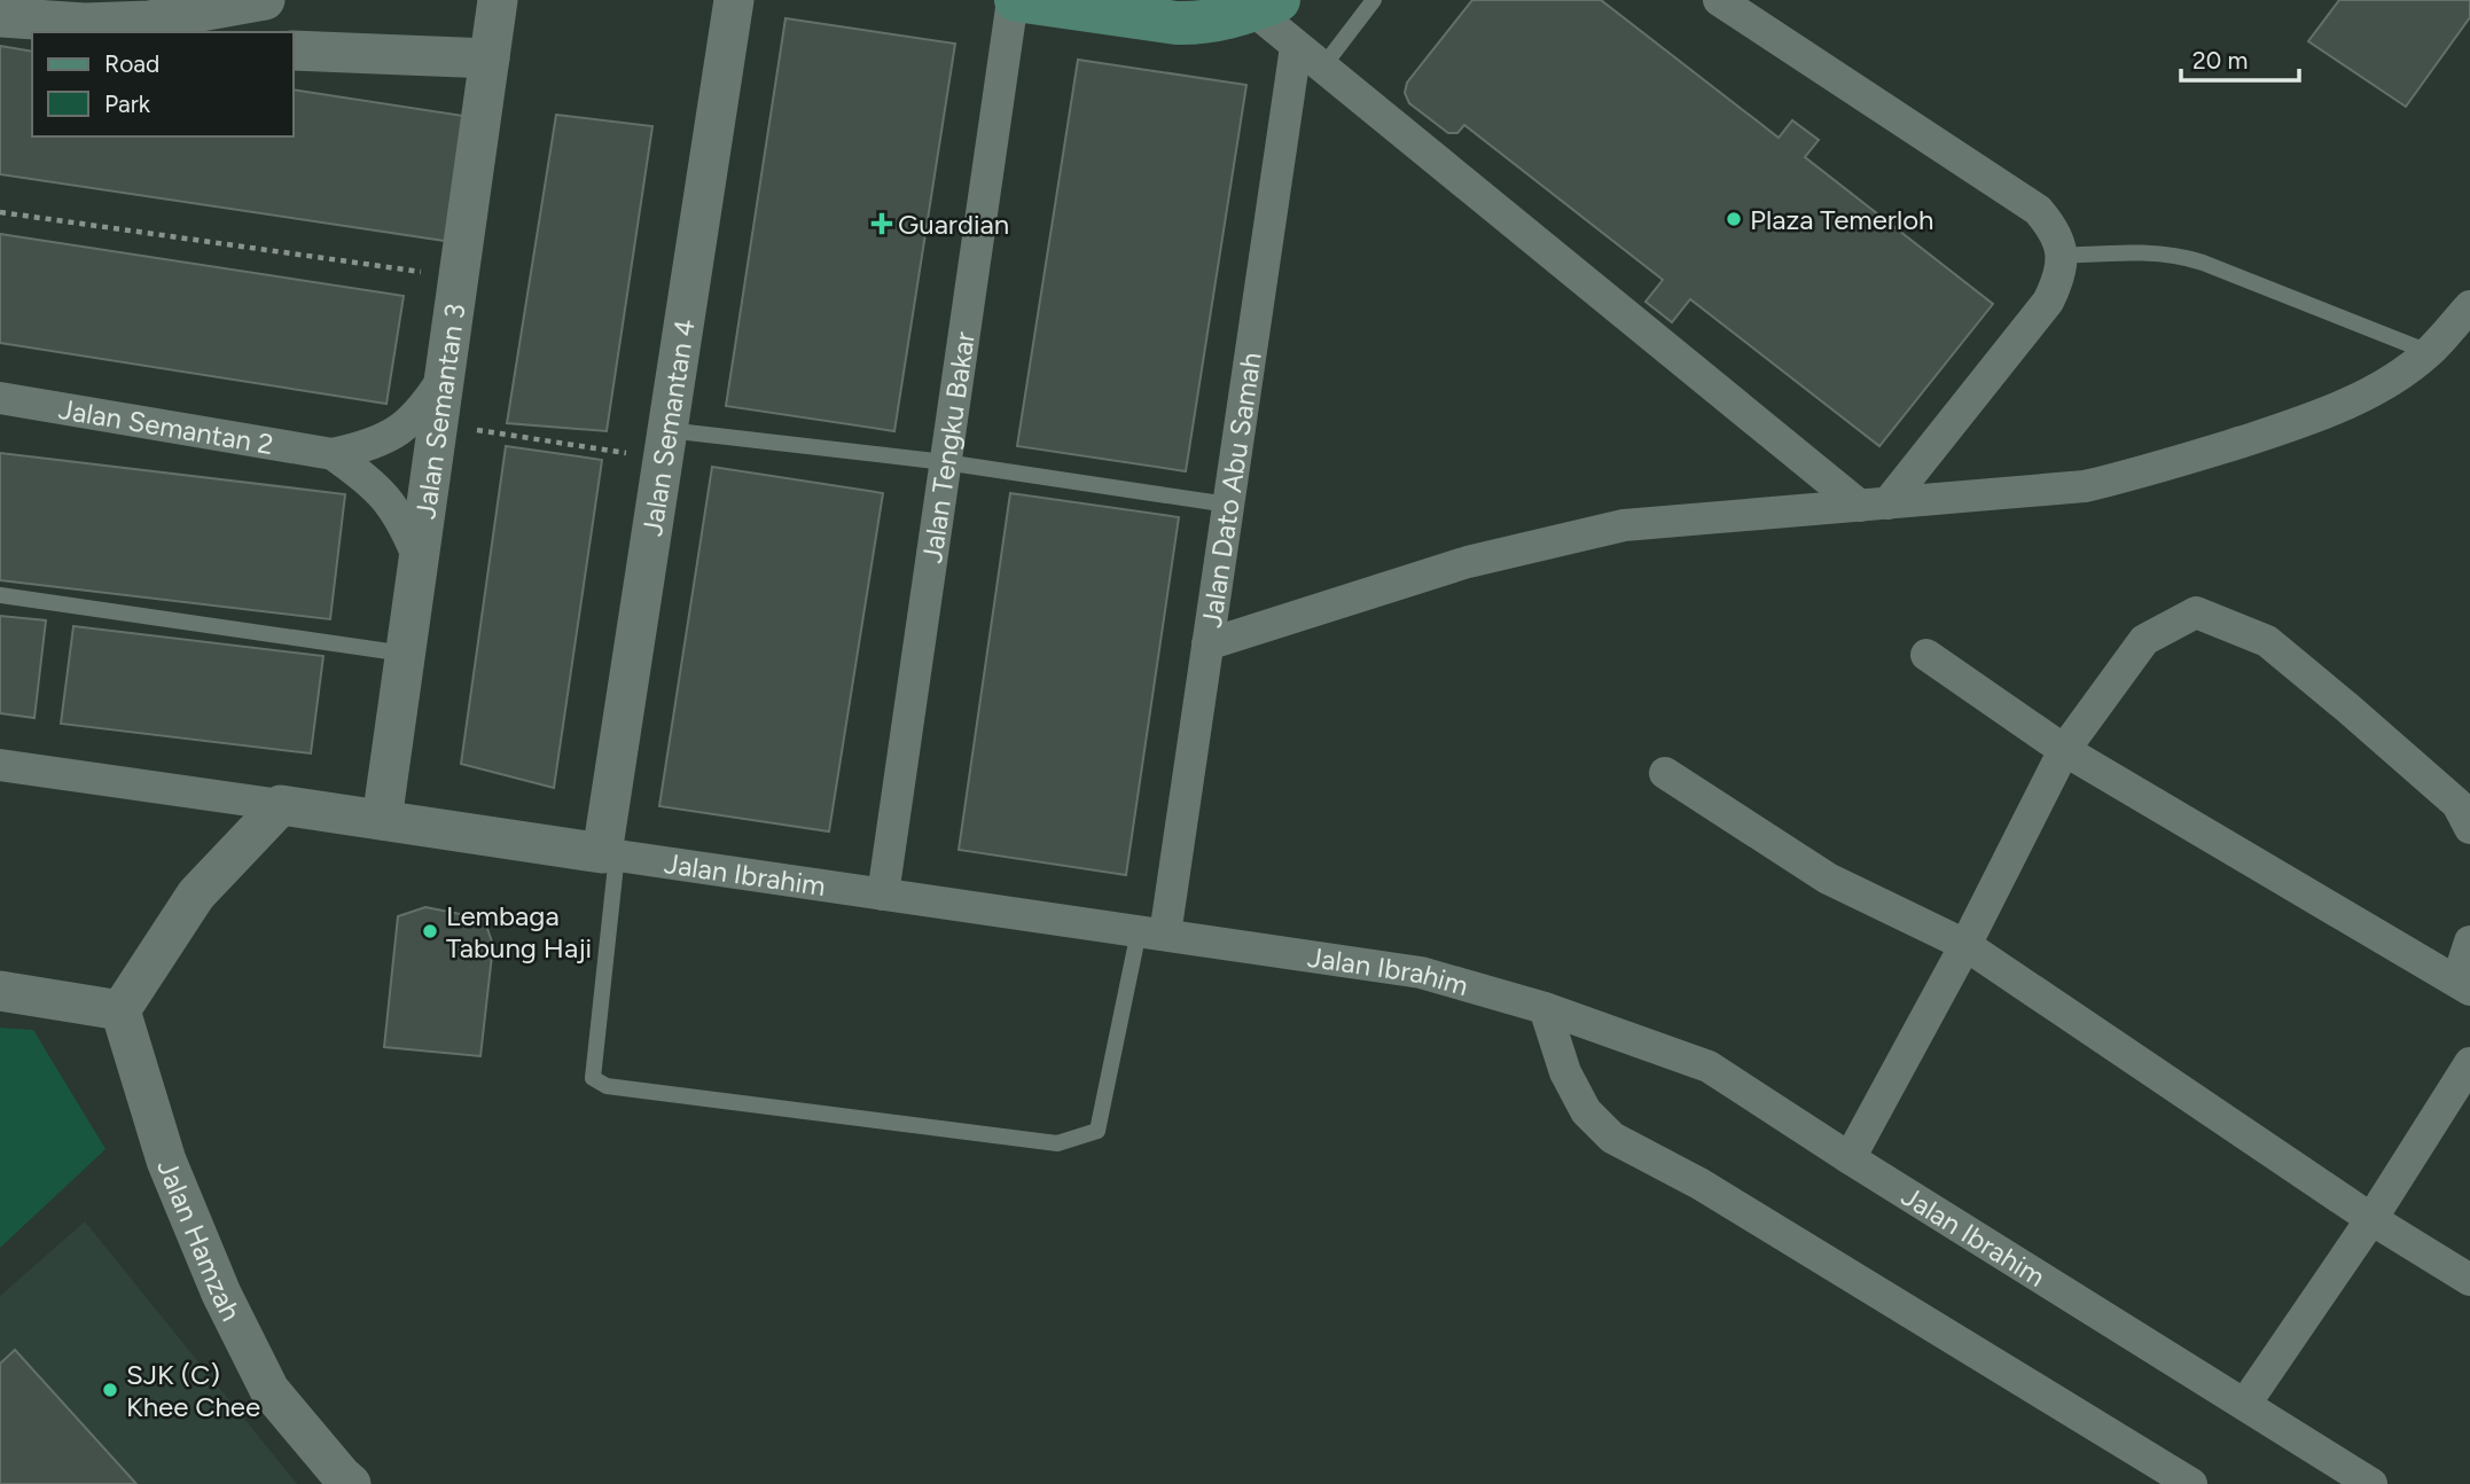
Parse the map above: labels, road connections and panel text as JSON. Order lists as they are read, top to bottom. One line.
{"streets":{"street":["Jalan Semantan 3","Jalan Semantan 2","Jalan Semantan 4","Jalan Tengku Bakar","Jalan Dato Abu Samah","Jalan Ibrahim","Jalan Hamzah"]},"crossings":[["Jalan Semantan 3","Jalan Semantan 2"],["Jalan Semantan 3","Jalan Ibrahim"],["Jalan Semantan 4","Jalan Ibrahim"],["Jalan Tengku Bakar","Jalan Ibrahim"],["Jalan Dato Abu Samah","Jalan Ibrahim"]],"places":{"other":["Plaza Temerloh","Lembaga Tabung Haji","SJK (C) Khee Chee"],"health":["Guardian"]},"legend":["Road","Park"],"scale_bar":"20 m"}
